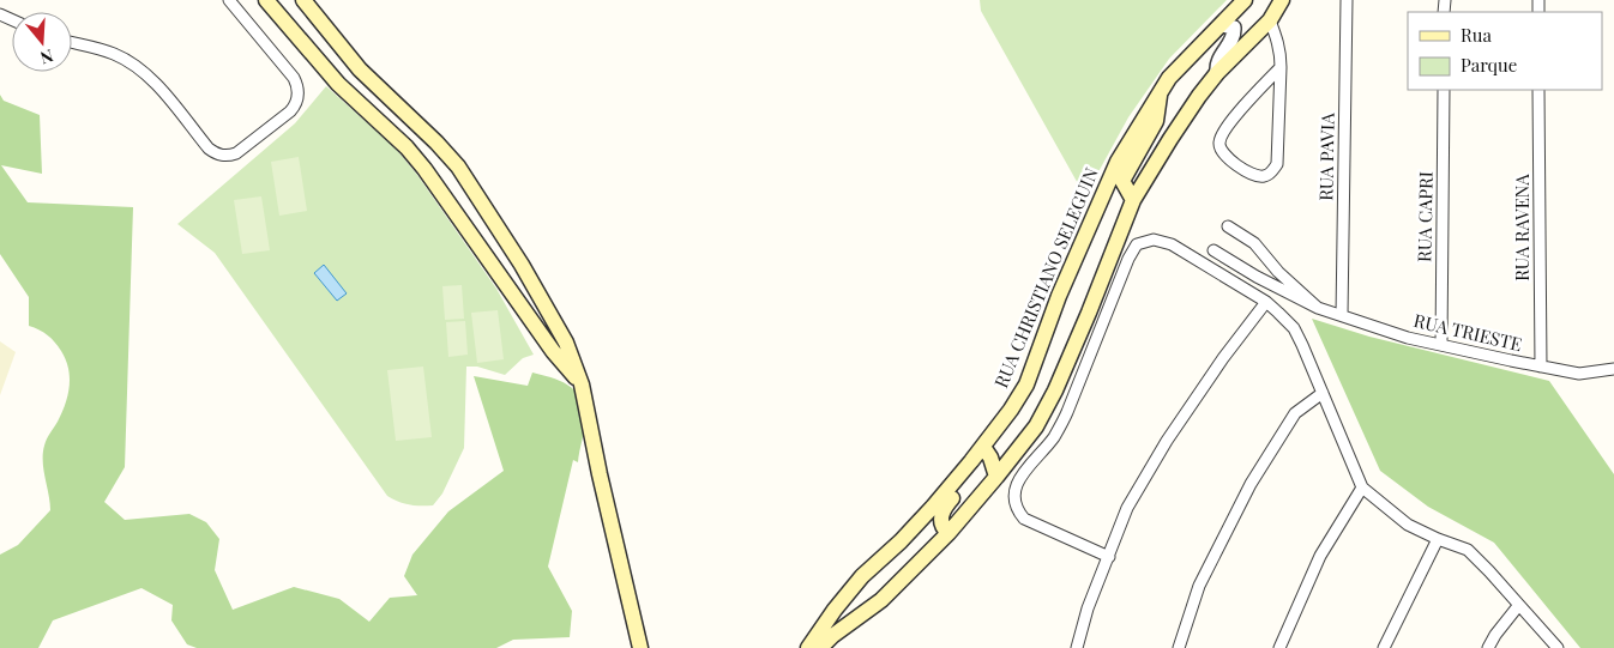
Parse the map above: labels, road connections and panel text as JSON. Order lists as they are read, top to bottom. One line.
{"streets":{"main road":["RUA CHRISTIANO SELEGUIN"],"street":["RUA PAVIA","RUA CAPRI","RUA RAVENA","RUA TRIESTE"]},"crossings":[["RUA PAVIA","RUA TRIESTE"],["RUA CAPRI","RUA TRIESTE"],["RUA RAVENA","RUA TRIESTE"]],"legend":["Rua","Parque"],"north":"bottom"}
